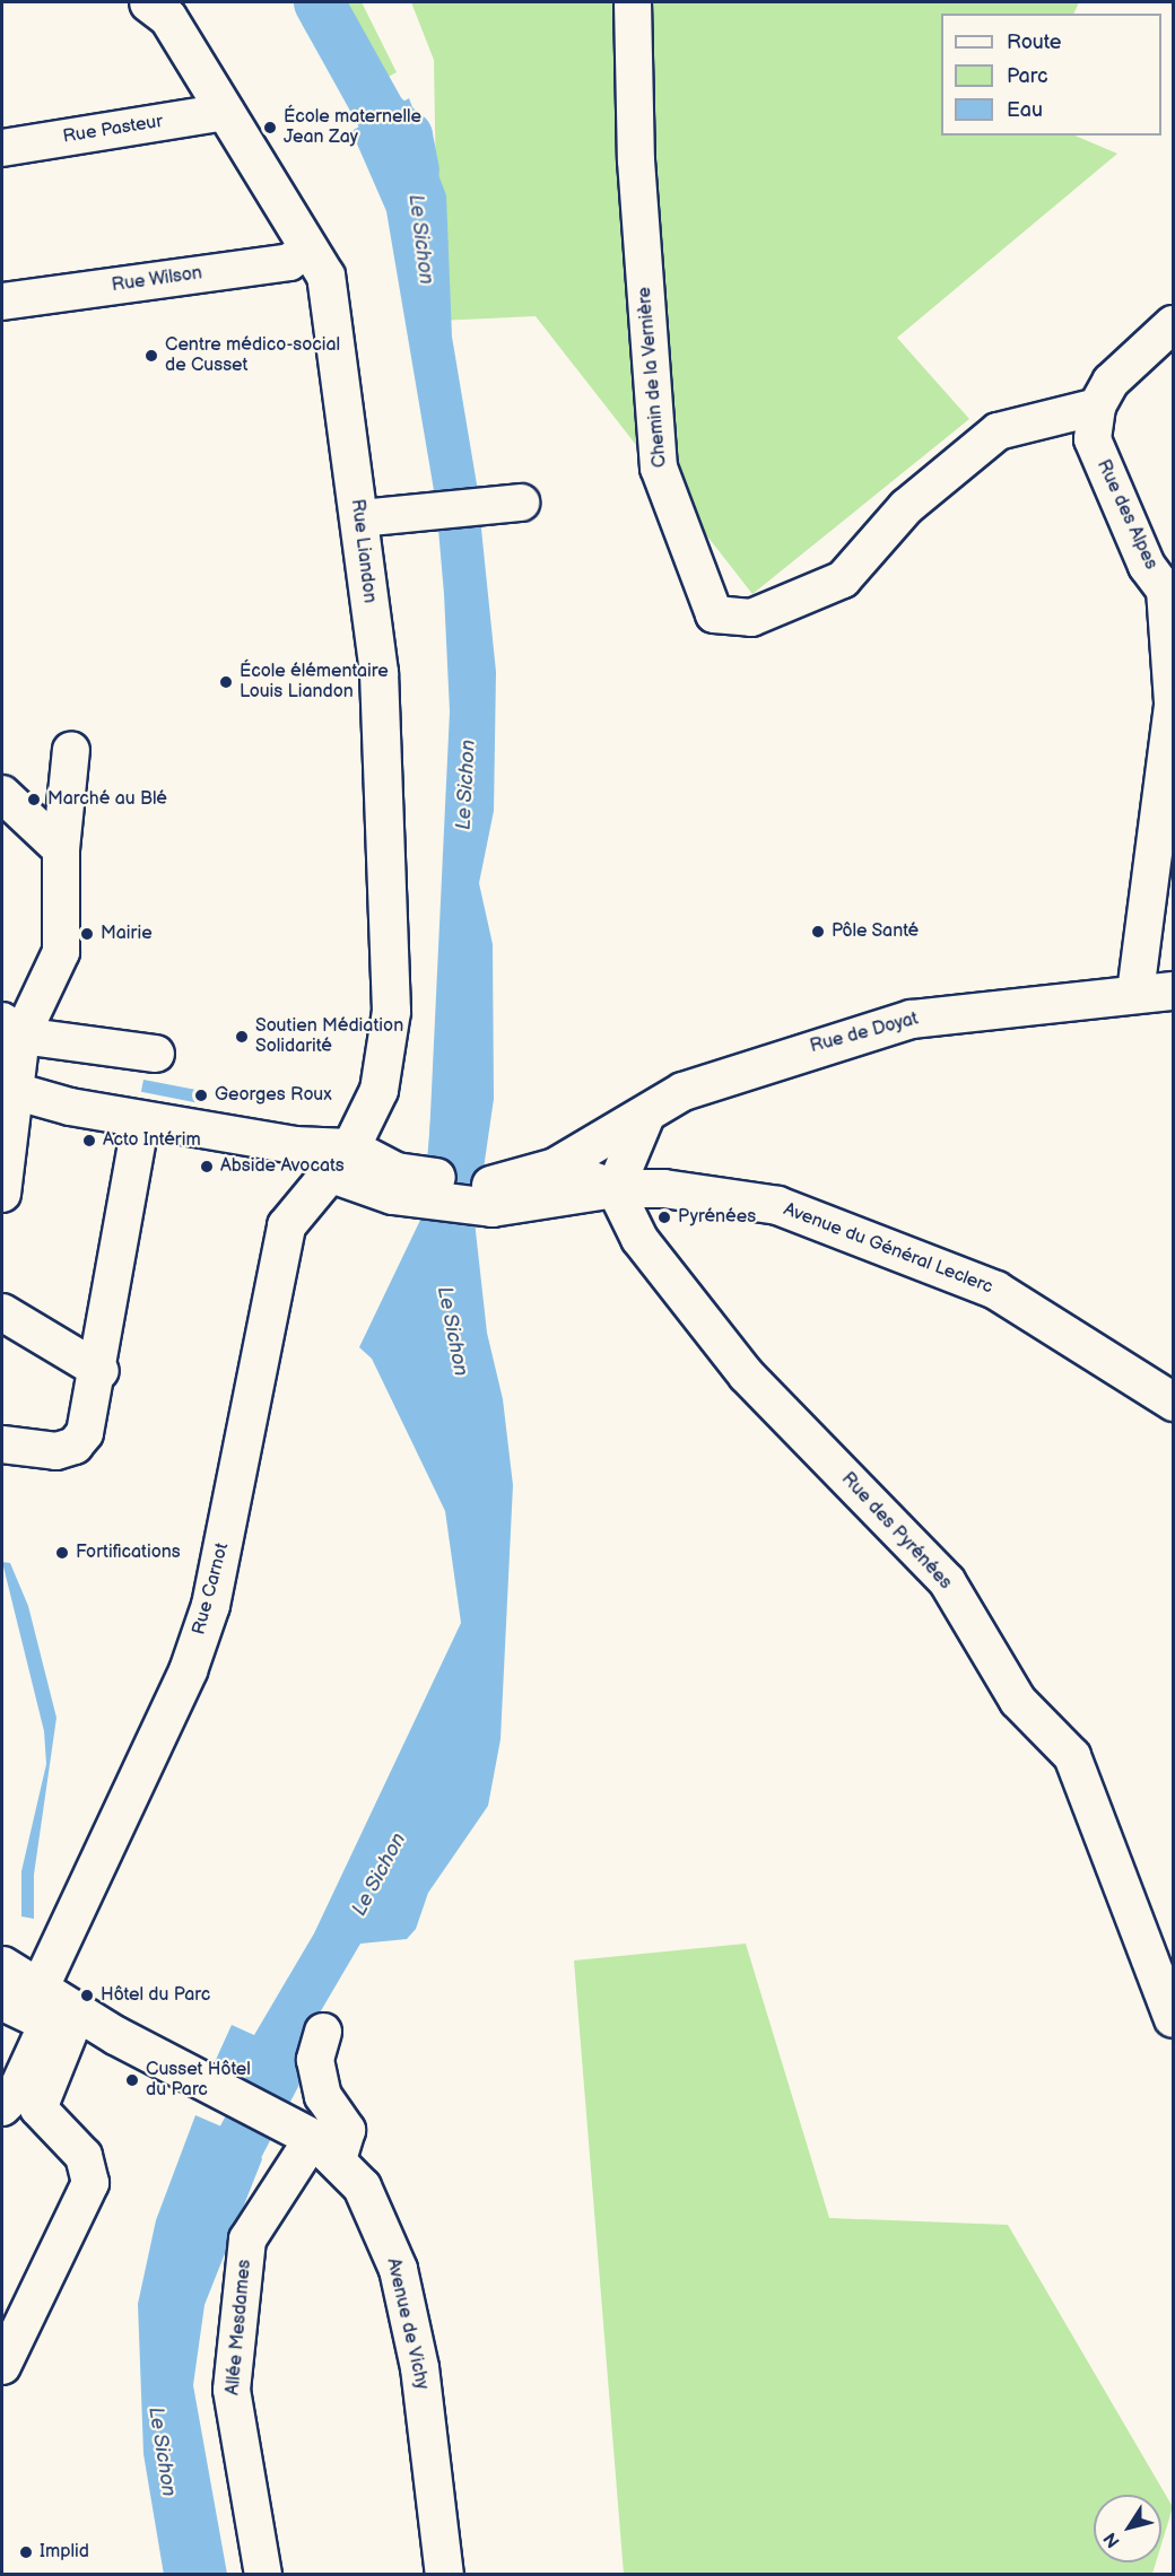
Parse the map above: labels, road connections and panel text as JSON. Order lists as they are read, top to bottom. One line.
{"streets":{"main road":["Rue Liandon","Rue de Doyat","Avenue du Général Leclerc","Rue Carnot","Avenue de Vichy"],"street":["Rue Pasteur","Rue Wilson","Chemin de la Vernière","Rue des Alpes","Rue des Pyrénées","Allée Mesdames"]},"crossings":[["Rue Pasteur","Rue Liandon"],["Rue Wilson","Rue Liandon"],["Chemin de la Vernière","Rue des Alpes"],["Rue des Alpes","Rue de Doyat"],["Rue Liandon","Rue Carnot"],["Rue de Doyat","Avenue du Général Leclerc"],["Avenue du Général Leclerc","Rue des Pyrénées"],["Rue Carnot","Avenue de Vichy"],["Avenue de Vichy","Allée Mesdames"]],"water":["Le Sichon"],"places":["École maternelle Jean Zay","Centre médico-social de Cusset","École élémentaire Louis Liandon","Marché au Blé","Pôle Santé","Mairie","Soutien Médiation Solidarité","Georges Roux","Acto Intérim","Abside Avocats","Pyrénées","Fortifications","Hôtel du Parc","Cusset Hôtel du Parc","Implid"],"legend":["Route","Parc","Eau"],"north":"bottom left"}
